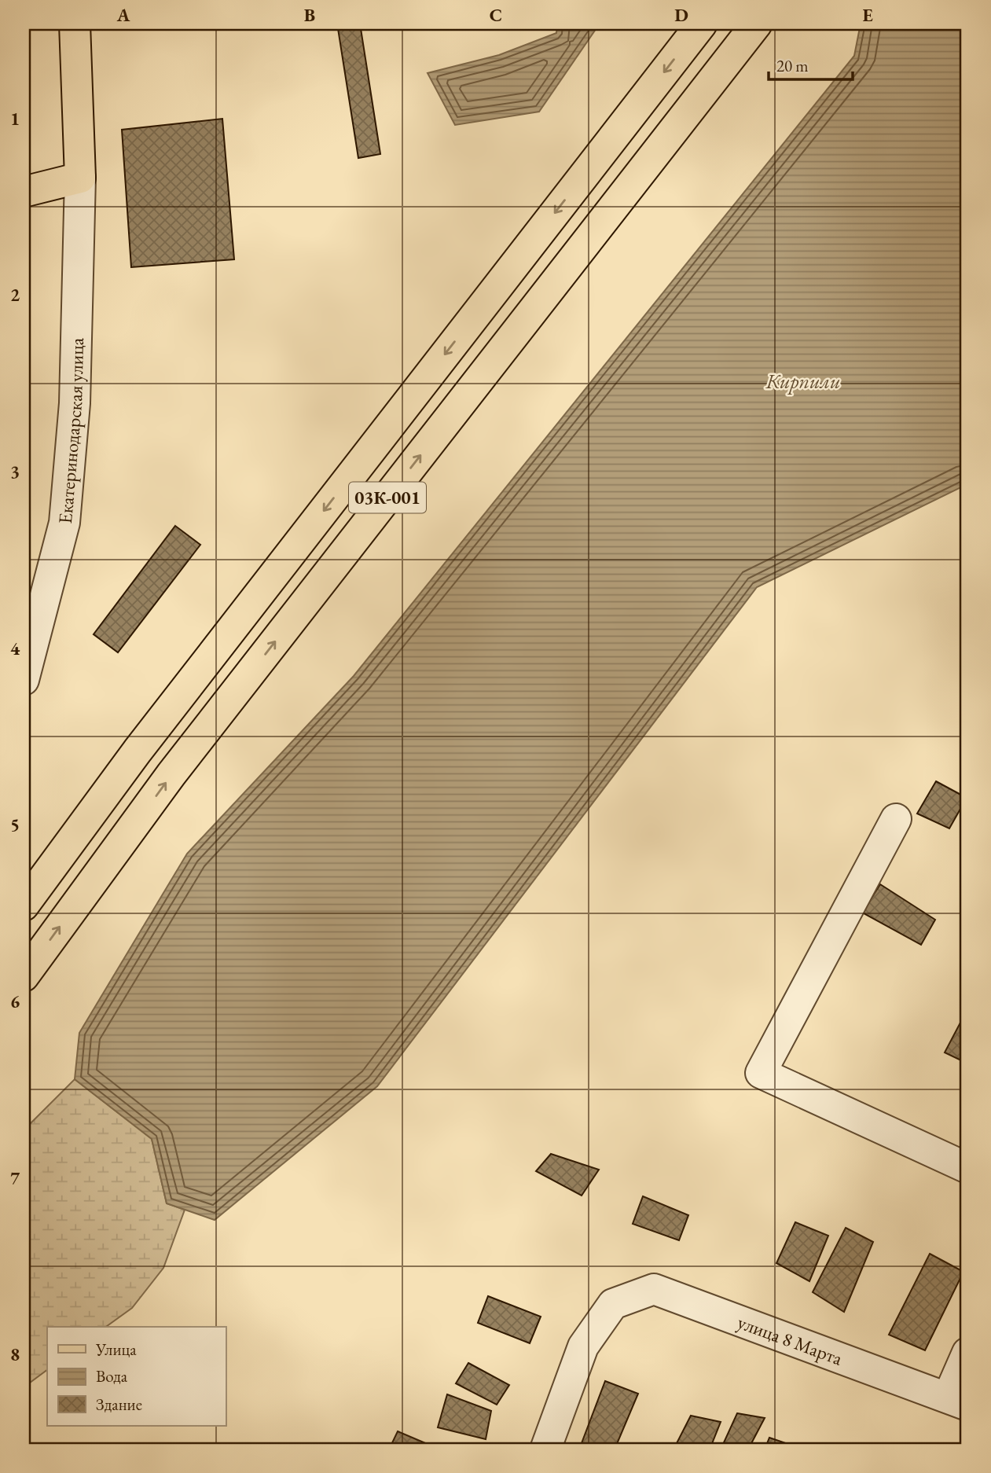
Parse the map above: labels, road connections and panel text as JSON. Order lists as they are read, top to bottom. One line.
{"streets":{"main road":["03К-001"],"street":["Екатеринодарская улица","улица 8 Марта"]},"water":["Кирпили"],"legend":["Улица","Вода","Здание"],"scale_bar":"20 m","grid":{"columns":["A","B","C","D","E"],"rows":["1","2","3","4","5","6","7","8"]}}
